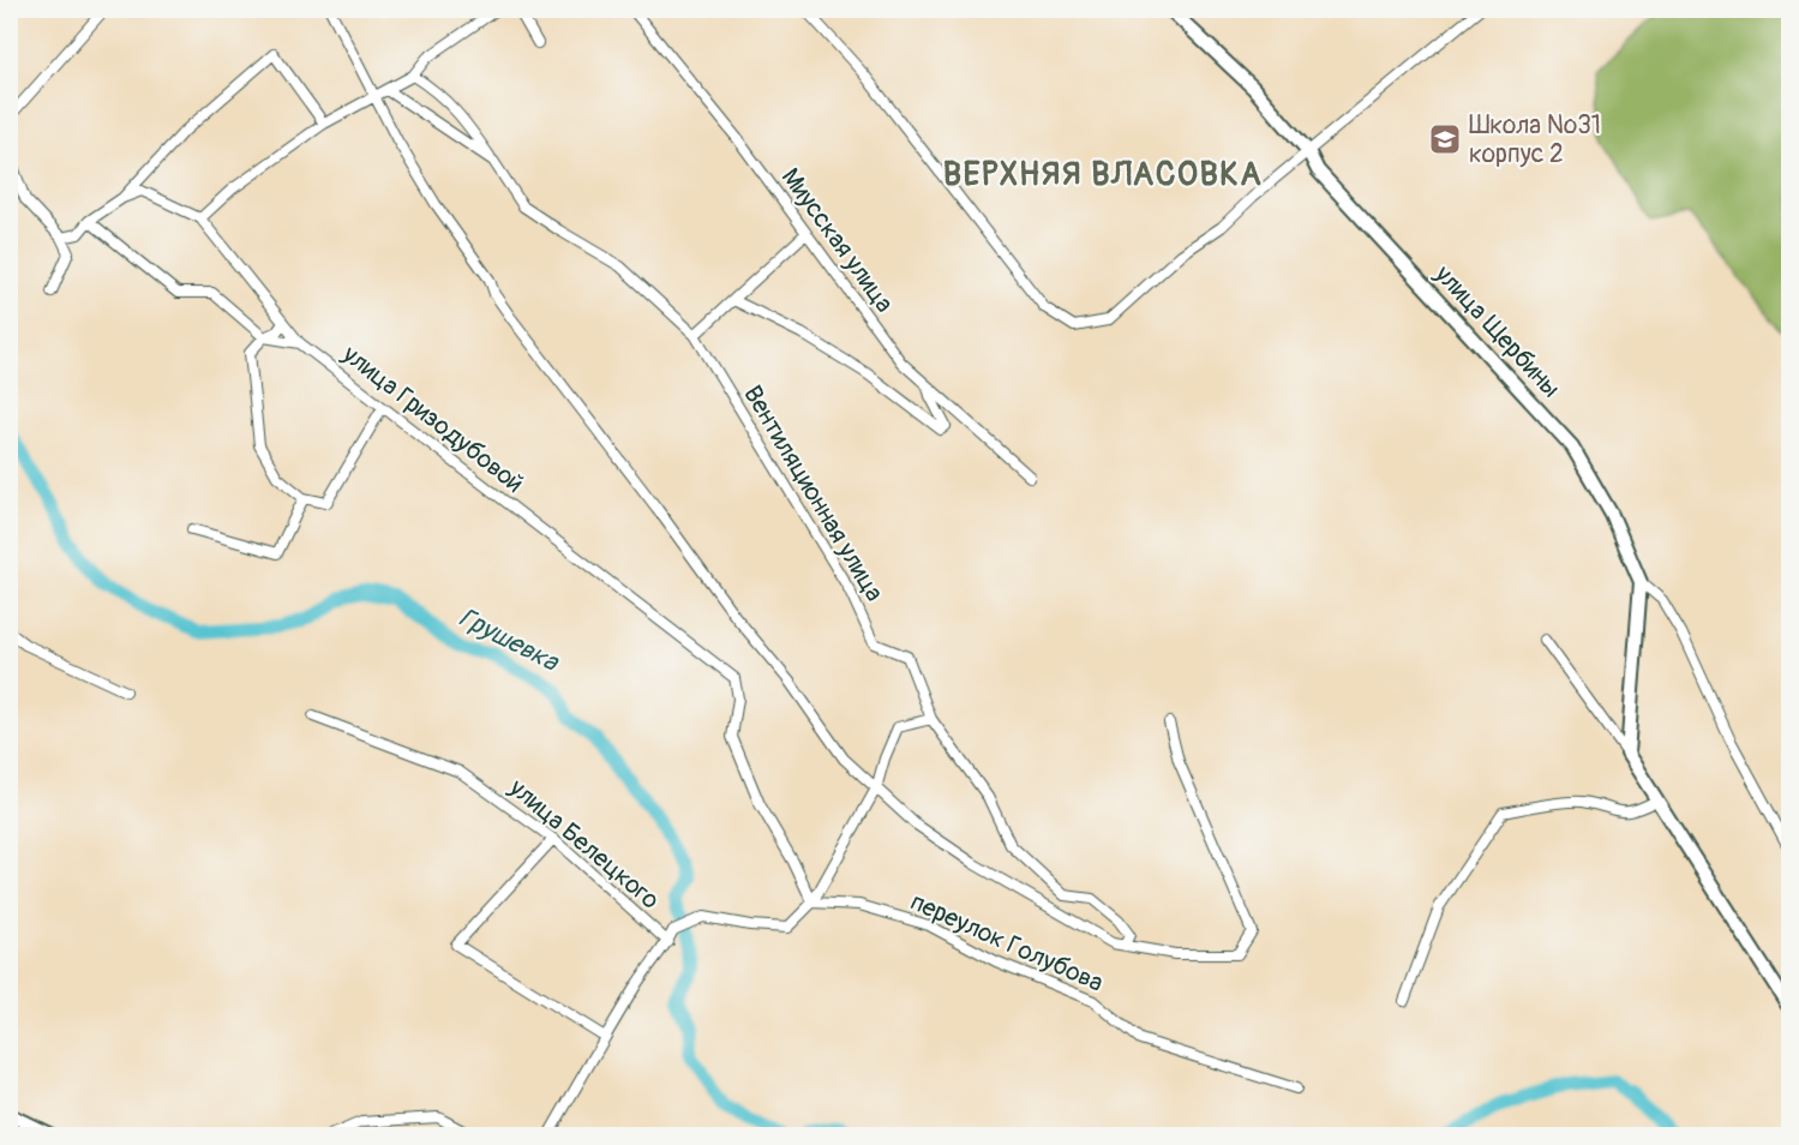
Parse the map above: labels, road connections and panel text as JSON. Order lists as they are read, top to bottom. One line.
{"streets":{"street":["Миусская улица","улица Щербины","улица Гризодубовой","Вентиляционная улица","улица Белецкого","переулок Голубова"]},"crossings":[["улица Гризодубовой","переулок Голубова"]],"districts":["ВЕРХНЯЯ ВЛАСОВКА"],"water":["Грушевка"],"places":{"school or university":["Школа №31 корпус 2"]}}
